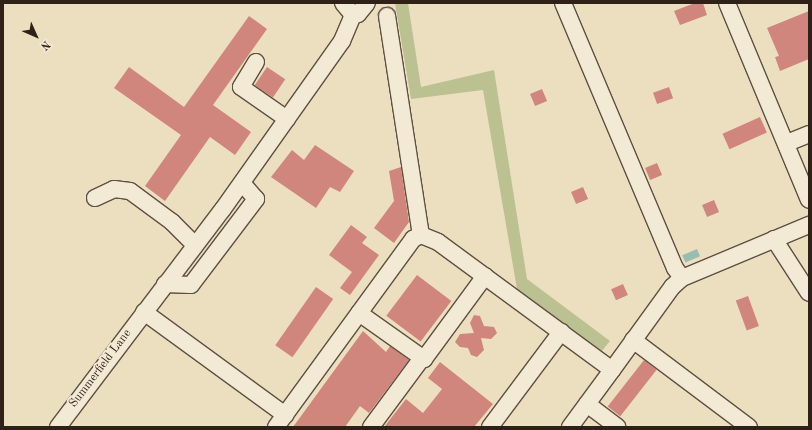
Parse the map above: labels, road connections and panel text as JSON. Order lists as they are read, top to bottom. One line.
{"streets":{"street":["Summerfield Lane"]},"north":"bottom right"}
